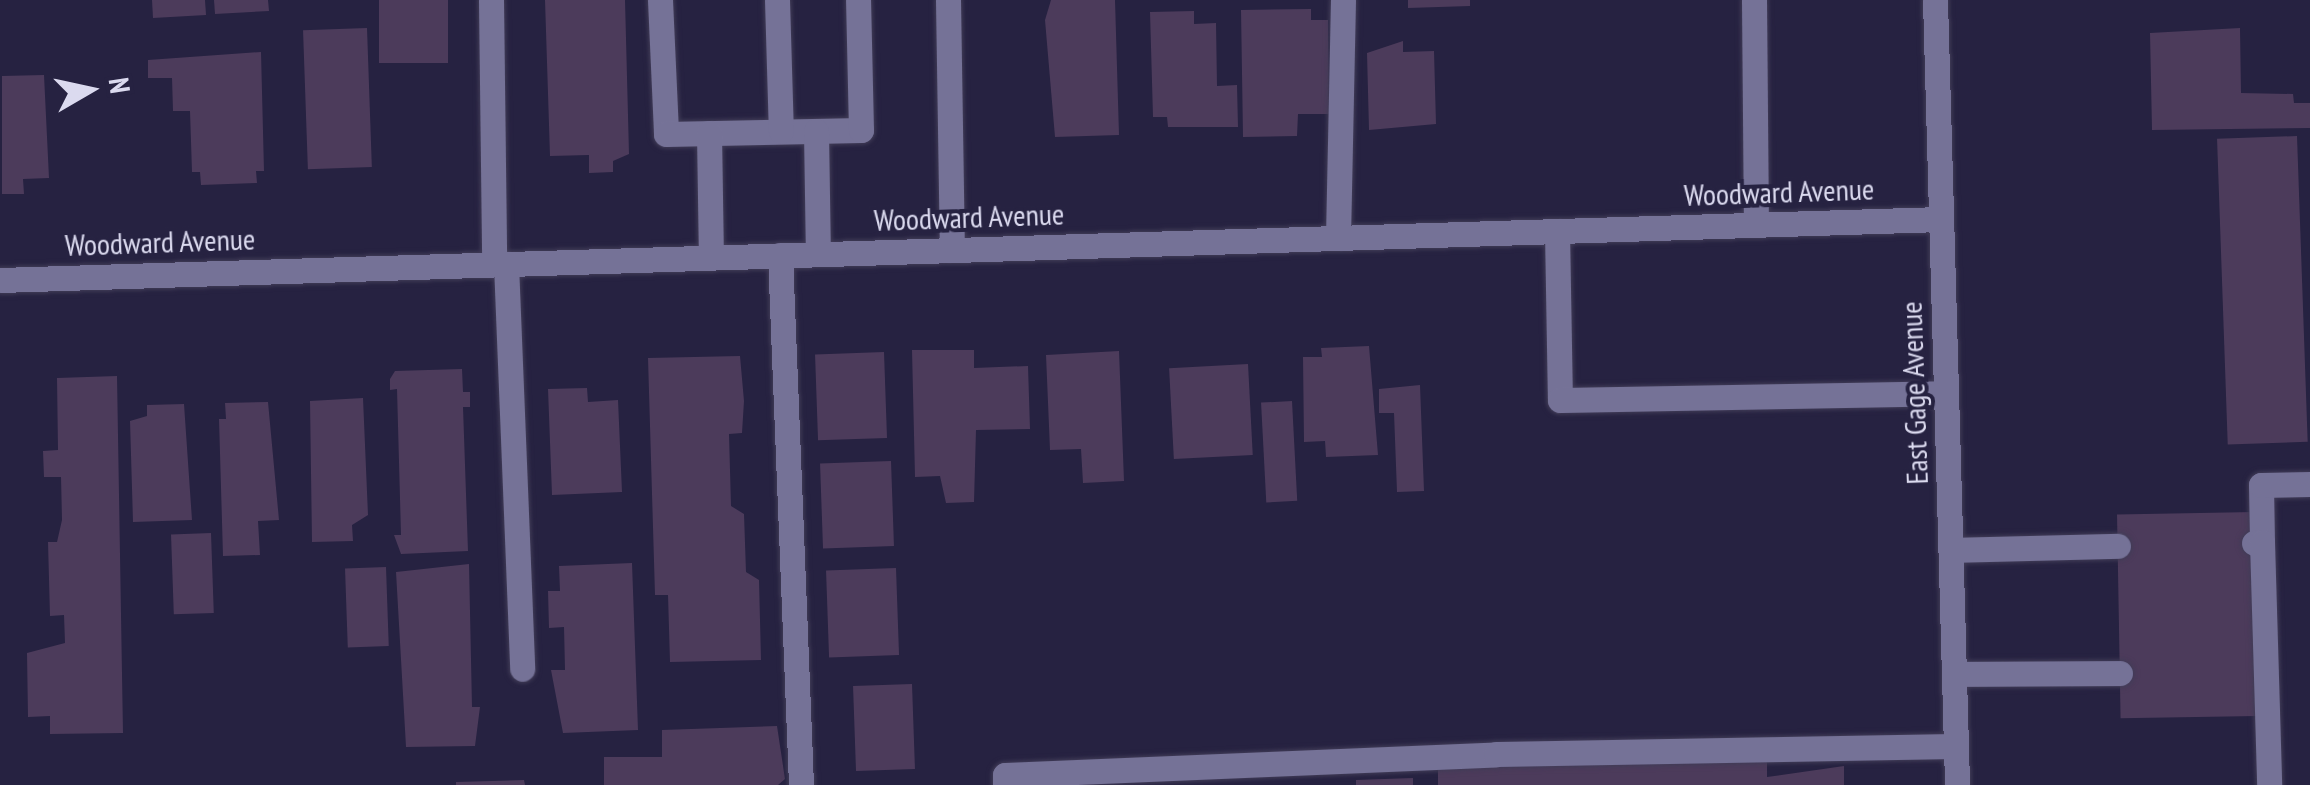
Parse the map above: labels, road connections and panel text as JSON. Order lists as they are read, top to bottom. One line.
{"streets":{"street":["Woodward Avenue","East Gage Avenue"]},"crossings":[["Woodward Avenue","East Gage Avenue"]],"north":"right"}
